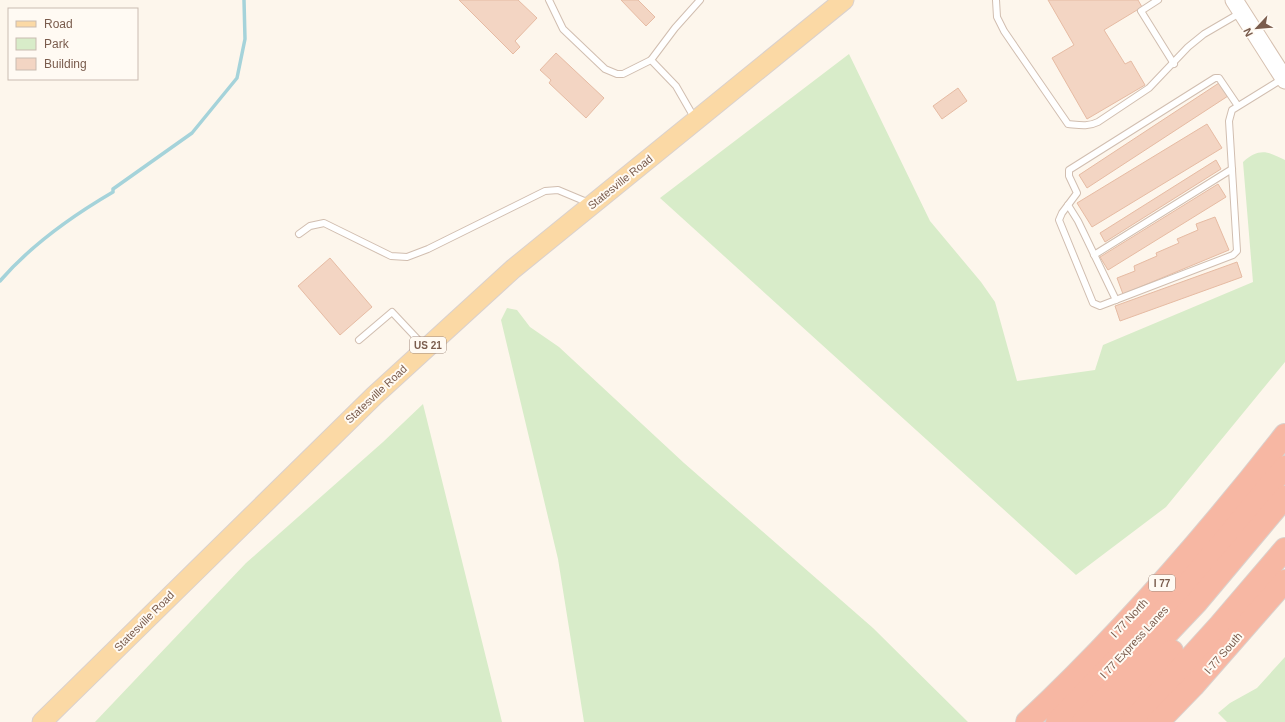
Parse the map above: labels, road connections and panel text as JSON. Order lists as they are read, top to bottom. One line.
{"streets":{"highway":["I 77","I 77 North","I 77 Express Lanes","I-77 South"],"main road":["Statesville Road","US 21"]},"legend":["Road","Park","Building"],"north":"bottom left"}
